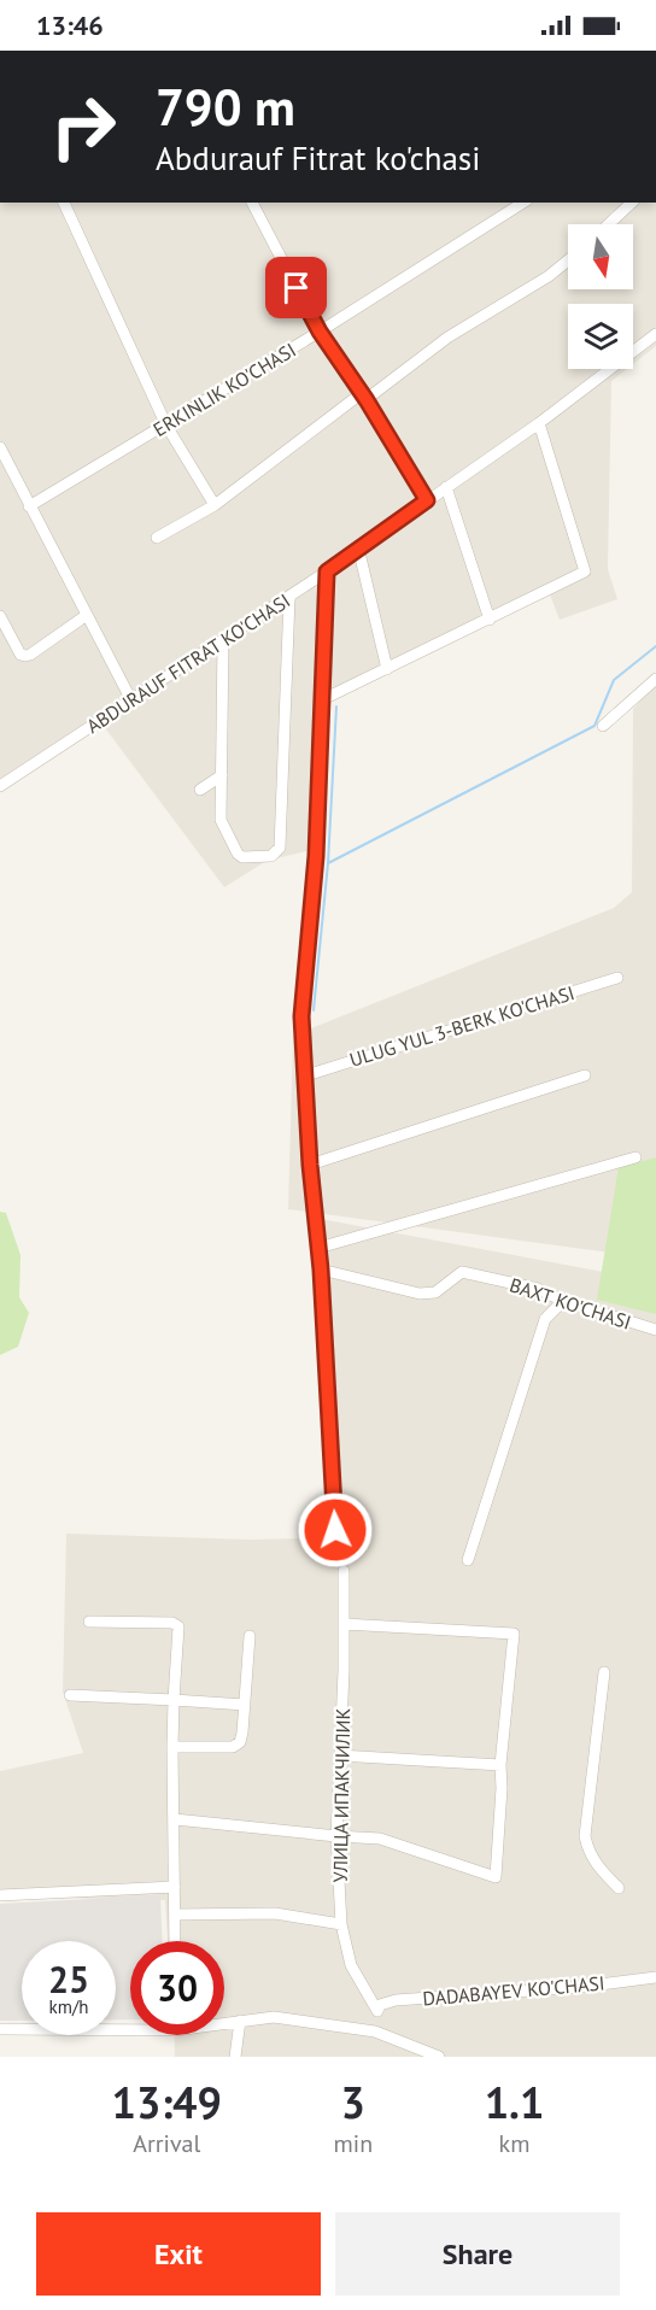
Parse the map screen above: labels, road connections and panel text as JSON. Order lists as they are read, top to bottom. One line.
{"streets":{"street":["ERKINLIK KO'CHASI","ABDURAUF FITRAT KO'CHASI","ULUG YUL 3-BERK KO'CHASI","BAXT KO'CHASI","УЛИЦА ИПАКЧИЛИК","DADABAYEV KO'CHASI"]},"crossings":[["УЛИЦА ИПАКЧИЛИК","DADABAYEV KO'CHASI"]],"north":"bottom","page":{"status":"13:46","turn":["790 m","Abdurauf Fitrat ko'chasi"],"speed":"25 km/h","limit":"30","eta":["13:49","Arrival","3","min","1.1","km"],"buttons":["Exit","Share"]}}
